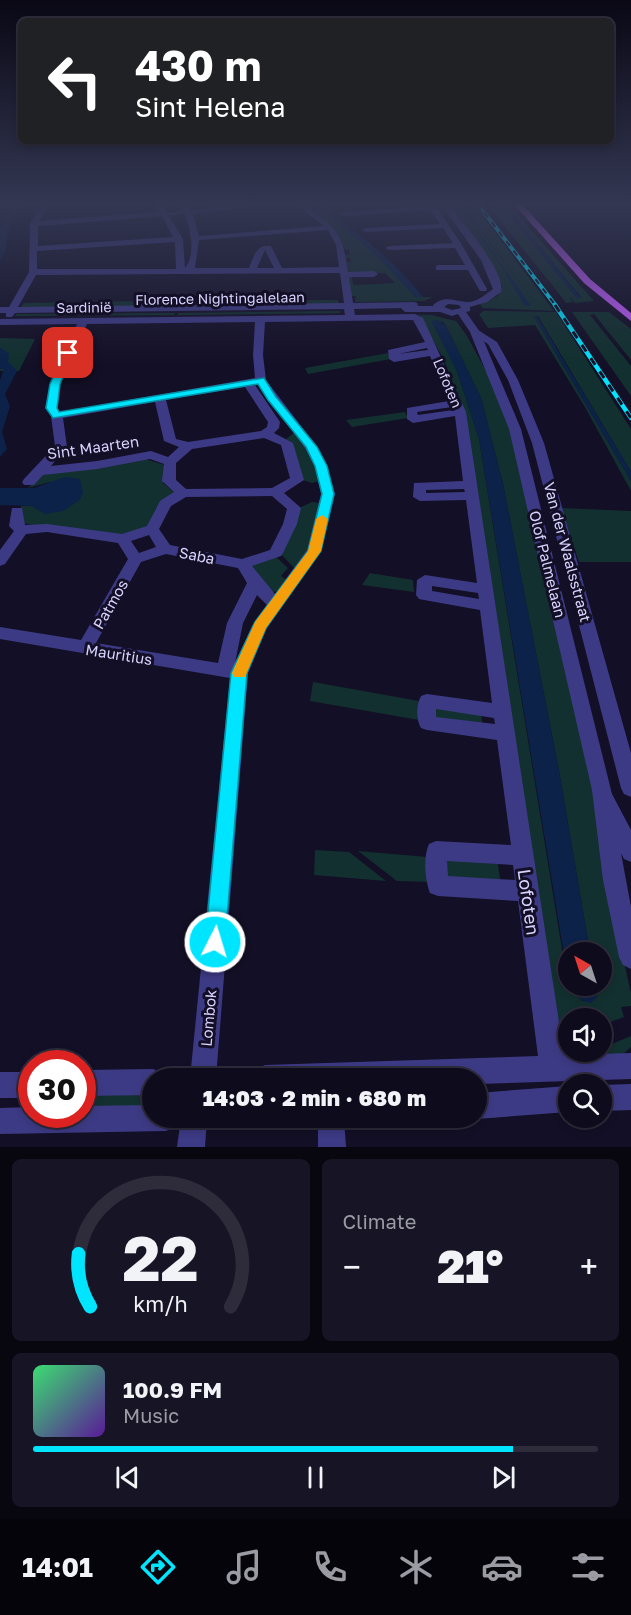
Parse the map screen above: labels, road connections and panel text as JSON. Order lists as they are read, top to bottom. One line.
{"streets":{"street":["Florence Nightingalelaan","Sardinië","Lofoten","Sint Maarten","Van der Waalsstraat","Saba","Olof Palmelaan","Patmos","Mauritius","Lombok"]},"crossings":[["Florence Nightingalelaan","Sardinië"],["Florence Nightingalelaan","Olof Palmelaan"],["Sardinië","Lofoten"],["Van der Waalsstraat","Olof Palmelaan"],["Saba","Patmos"],["Patmos","Mauritius"],["Mauritius","Lombok"]],"north":"top left","page":{"turn":["430 m","Sint Helena"],"limit":"30","trip":"14:03 · 2 min · 680 m","tile":"Climate","heat":["−","21°","+"],"song":["100.9 FM","Music"],"tabs":"14:01","gauge":["22","km/h"]}}
